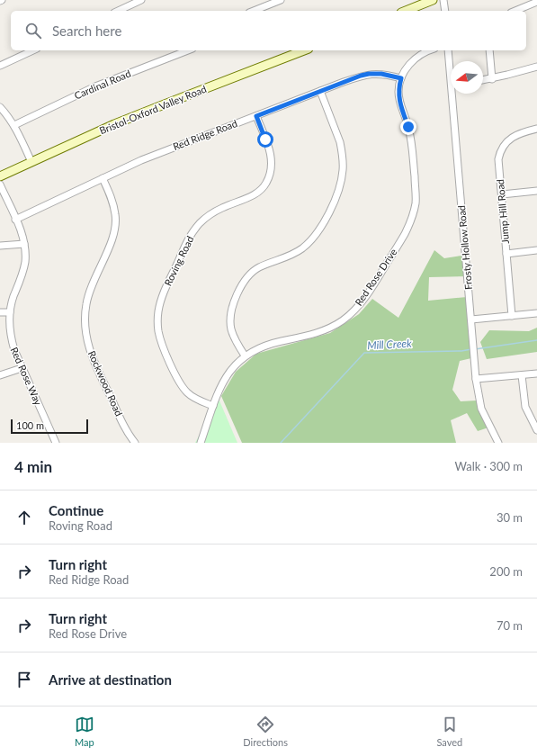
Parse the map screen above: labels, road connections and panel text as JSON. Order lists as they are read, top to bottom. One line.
{"streets":{"main road":["Bristol-Oxford Valley Road"],"street":["Cardinal Road","Red Ridge Road","Jump Hill Road","Frosty Hollow Road","Roving Road","Red Rose Drive","Red Rose Way","Rockwood Road"]},"crossings":[["Red Ridge Road","Roving Road"],["Red Ridge Road","Red Rose Drive"],["Red Ridge Road","Red Rose Way"],["Red Ridge Road","Rockwood Road"],["Roving Road","Red Rose Drive"]],"water":["Mill Creek"],"scale_bar":"100 m","north":"left","page":{"search":"Search here","scale":"100 m","heading":["4 min","Walk · 300 m"],"list":[["Continue","Roving Road","30 m"],["Turn right","Red Ridge Road","200 m"],["Turn right","Red Rose Drive","70 m"],"Arrive at destination"],"nav":["Map","Directions","Saved"]}}
